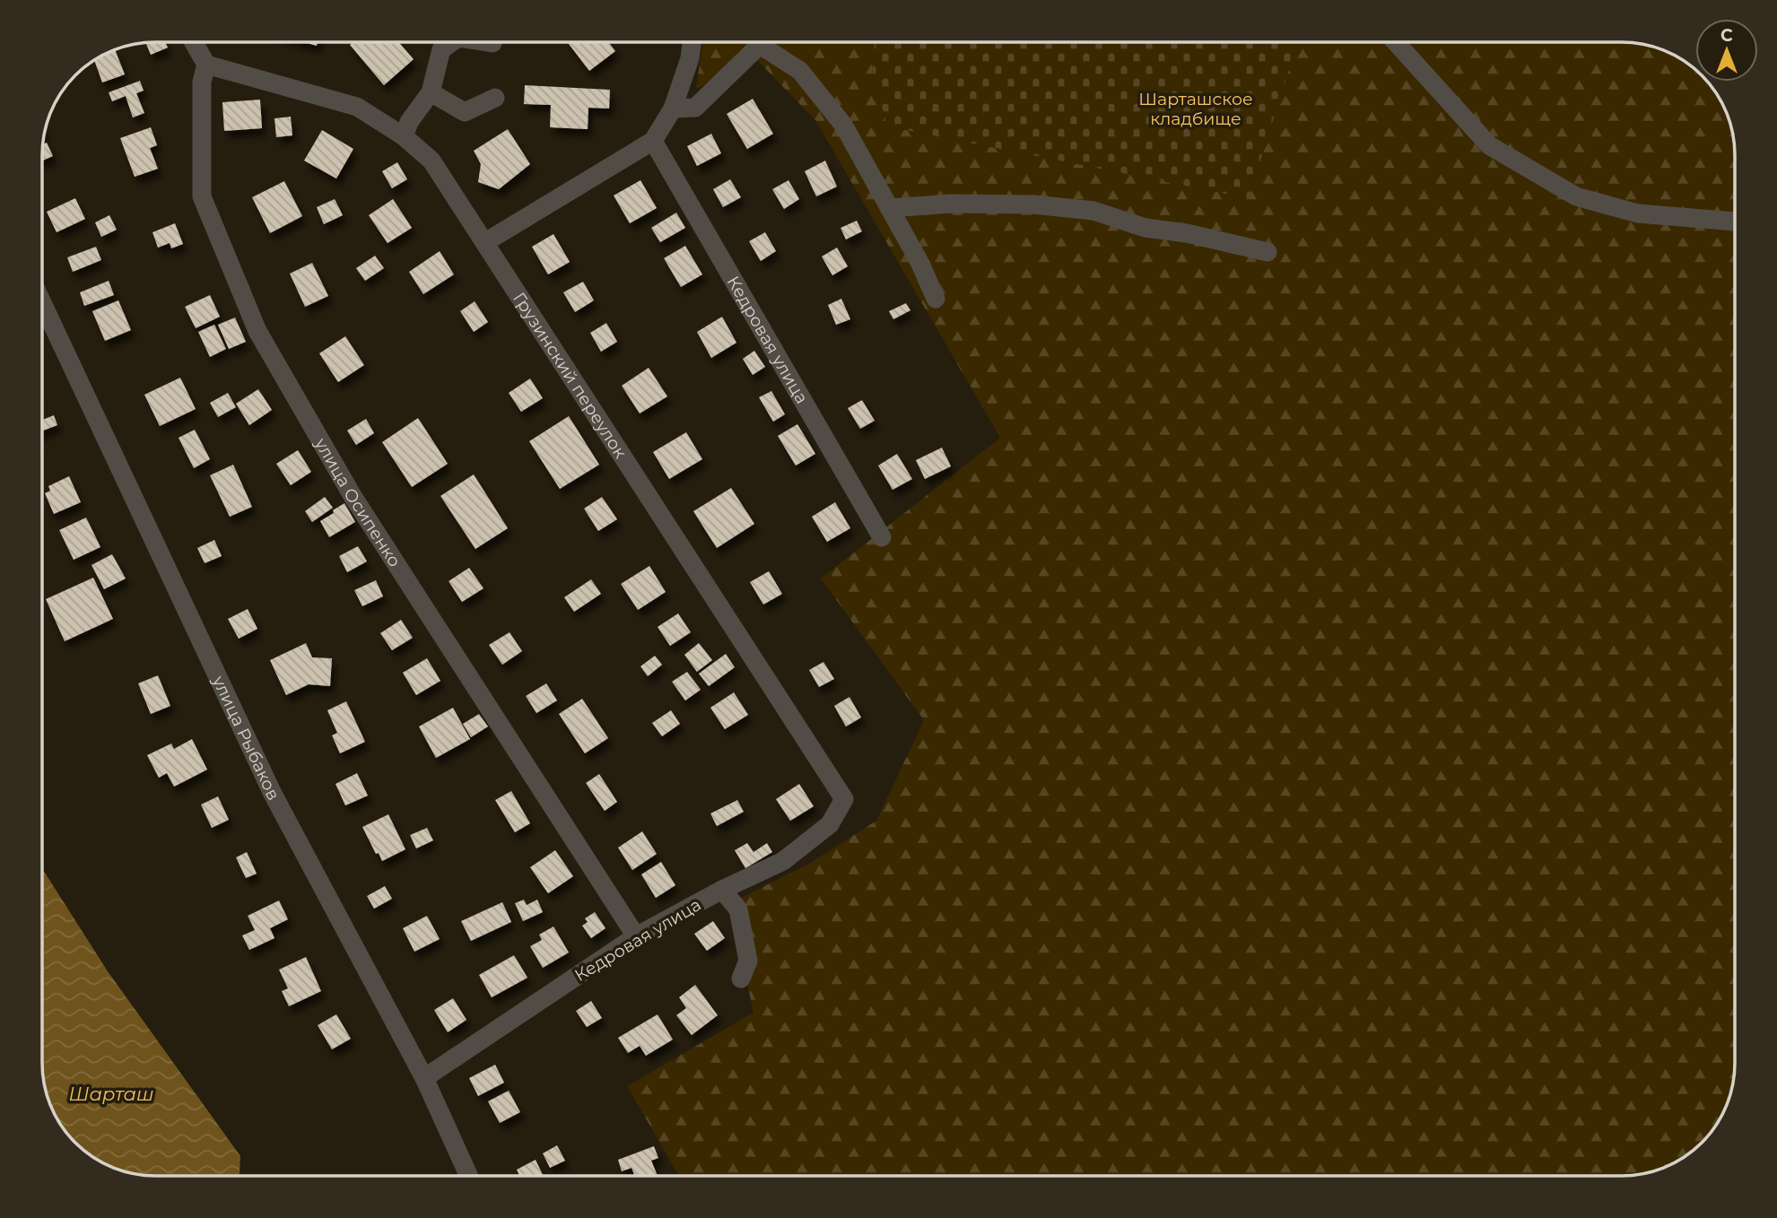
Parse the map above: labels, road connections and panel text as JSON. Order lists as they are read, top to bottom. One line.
{"streets":{"street":["Кедровая улица","Грузинский переулок","улица Осипенко","улица Рыбаков"]},"crossings":[["Кедровая улица","Грузинский переулок"],["Кедровая улица","улица Осипенко"],["Кедровая улица","улица Рыбаков"],["Грузинский переулок","улица Осипенко"]],"water":["Шарташ"],"parks":["Шарташское кладбище"],"north":"top"}
